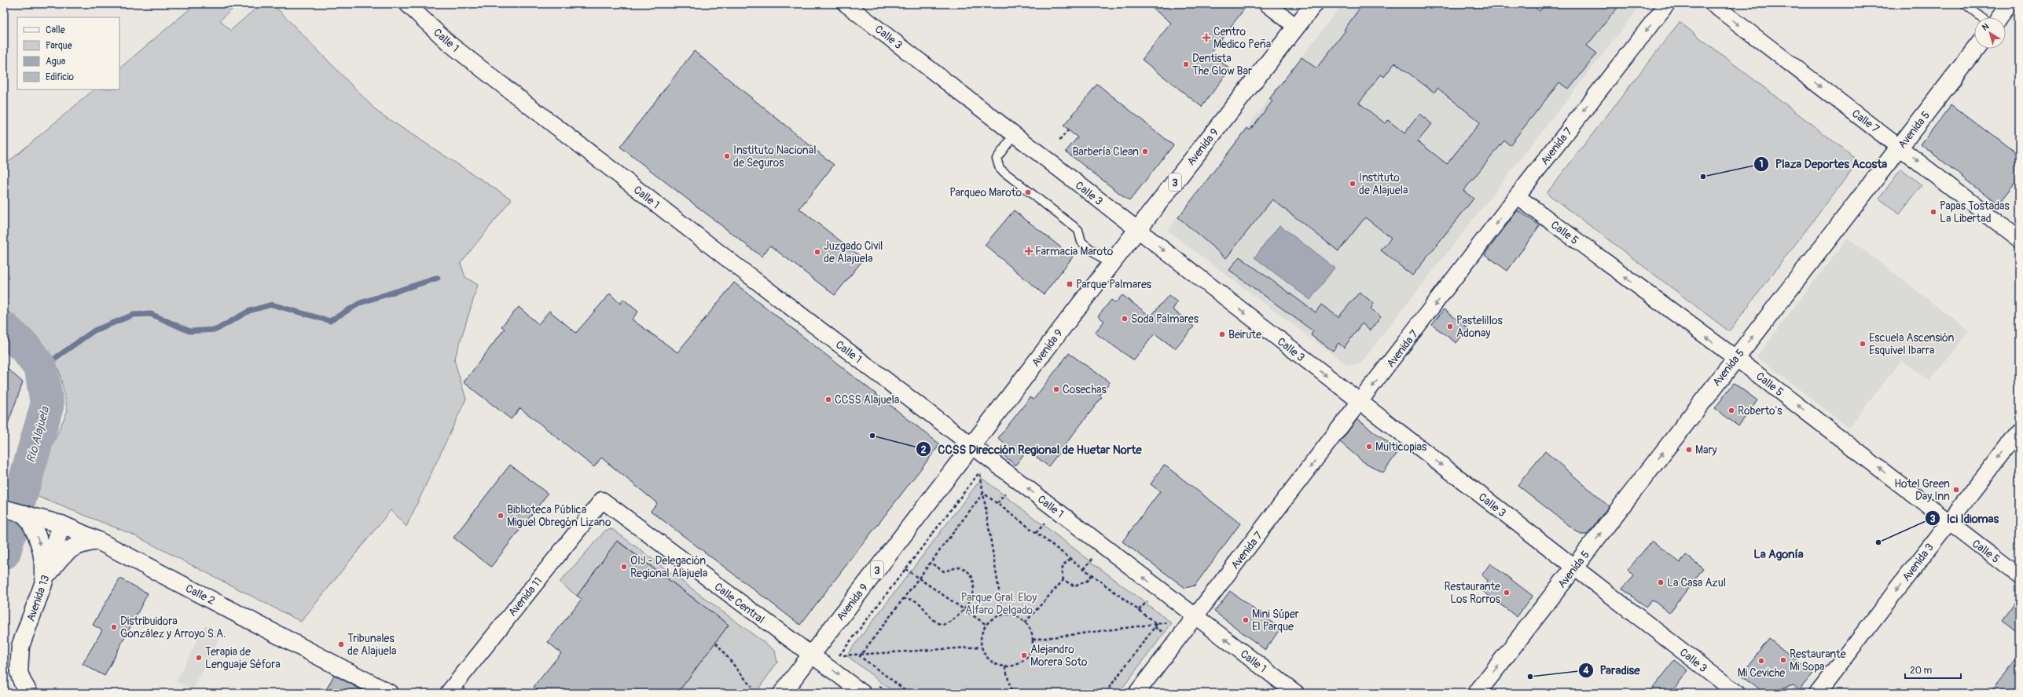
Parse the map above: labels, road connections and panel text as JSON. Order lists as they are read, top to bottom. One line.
{"streets":{"main road":["Avenida 5","Avenida 9","3","Calle 2","Avenida 13"],"street":["Calle 3","Calle 1","Calle 7","Avenida 7","Calle 5","Avenida 3","Avenida 11","Calle Central"]},"crossings":[["Calle 3","Avenida 5"],["Calle 3","Avenida 7"],["Calle 3","Avenida 9"],["Calle 1","Avenida 7"],["Calle 1","Avenida 9"],["Calle 7","Avenida 5"],["Avenida 5","Calle 5"],["Avenida 7","Calle 5"],["Avenida 9","Calle Central"],["Calle 5","Avenida 3"],["Calle 2","Avenida 13"],["Avenida 11","Calle Central"]],"one_way":["Calle 3","Calle 1","Calle 7","Avenida 5","Avenida 7","Calle 5","Avenida 3"],"districts":["La Agonía"],"water":["Río Alajuela"],"parks":["Parque Gral. Eloy Alfaro Delgado"],"places":{"health":["Centro Medico Peña","Farmacia Maroto"],"other":["Dentista The Glow Bar","Barbería Clean","Instituto Nacional de Seguros","Plaza Deportes Acosta","Instituto de Alajuela","Parqueo Maroto","Papas Tostadas La Libertad","Juzgado Civil de Alajuela","Soda Palmares","Pastelillos Adonay","Beirute","Escuela Ascensión Esquivel Ibarra","Cosechas","CCSS Alajuela","Roberto's","CCSS Dirección Regional de Huetar Norte","Multicopias","Mary","Hotel Green Day Inn","Biblioteca Pública Miguel Obregón Lizano","Ici Idiomas","OIJ - Delegación Regional Alajuela","La Casa Azul","Restaurante Los Rorros","Mini Súper El Parque","Distribuidora González y Arroyo S.A.","Tribunales de Alajuela","Alejandro Morera Soto","Terapia de Lenguaje Séfora","Restaurante Mi Sopa","Mi Ceviche","Paradise"],"transit":["Parque Palmares"]},"legend":["Calle","Parque","Agua","Edificio"],"scale_bar":"20 m","north":"top left"}
